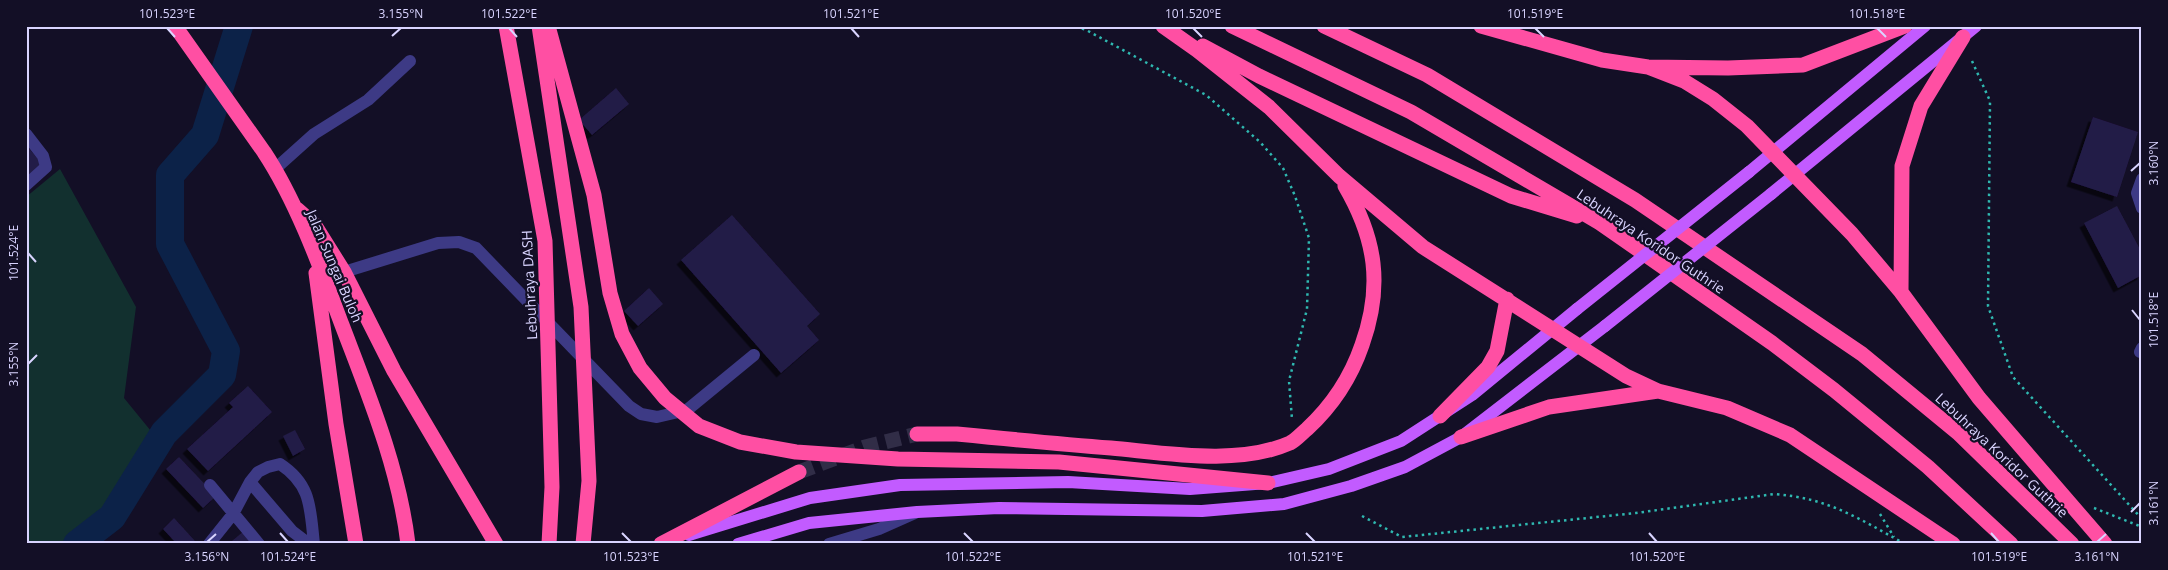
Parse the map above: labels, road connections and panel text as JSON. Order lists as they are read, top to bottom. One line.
{"streets":{"highway":["Lebuhraya Koridor Guthrie","Jalan Sungai Buloh","Lebuhraya DASH"]},"coordinates":["101.523°E","3.155°N","101.522°E","101.521°E","101.520°E","101.519°E","101.518°E","3.160°N","101.524°E","3.161°N","3.156°N"]}
